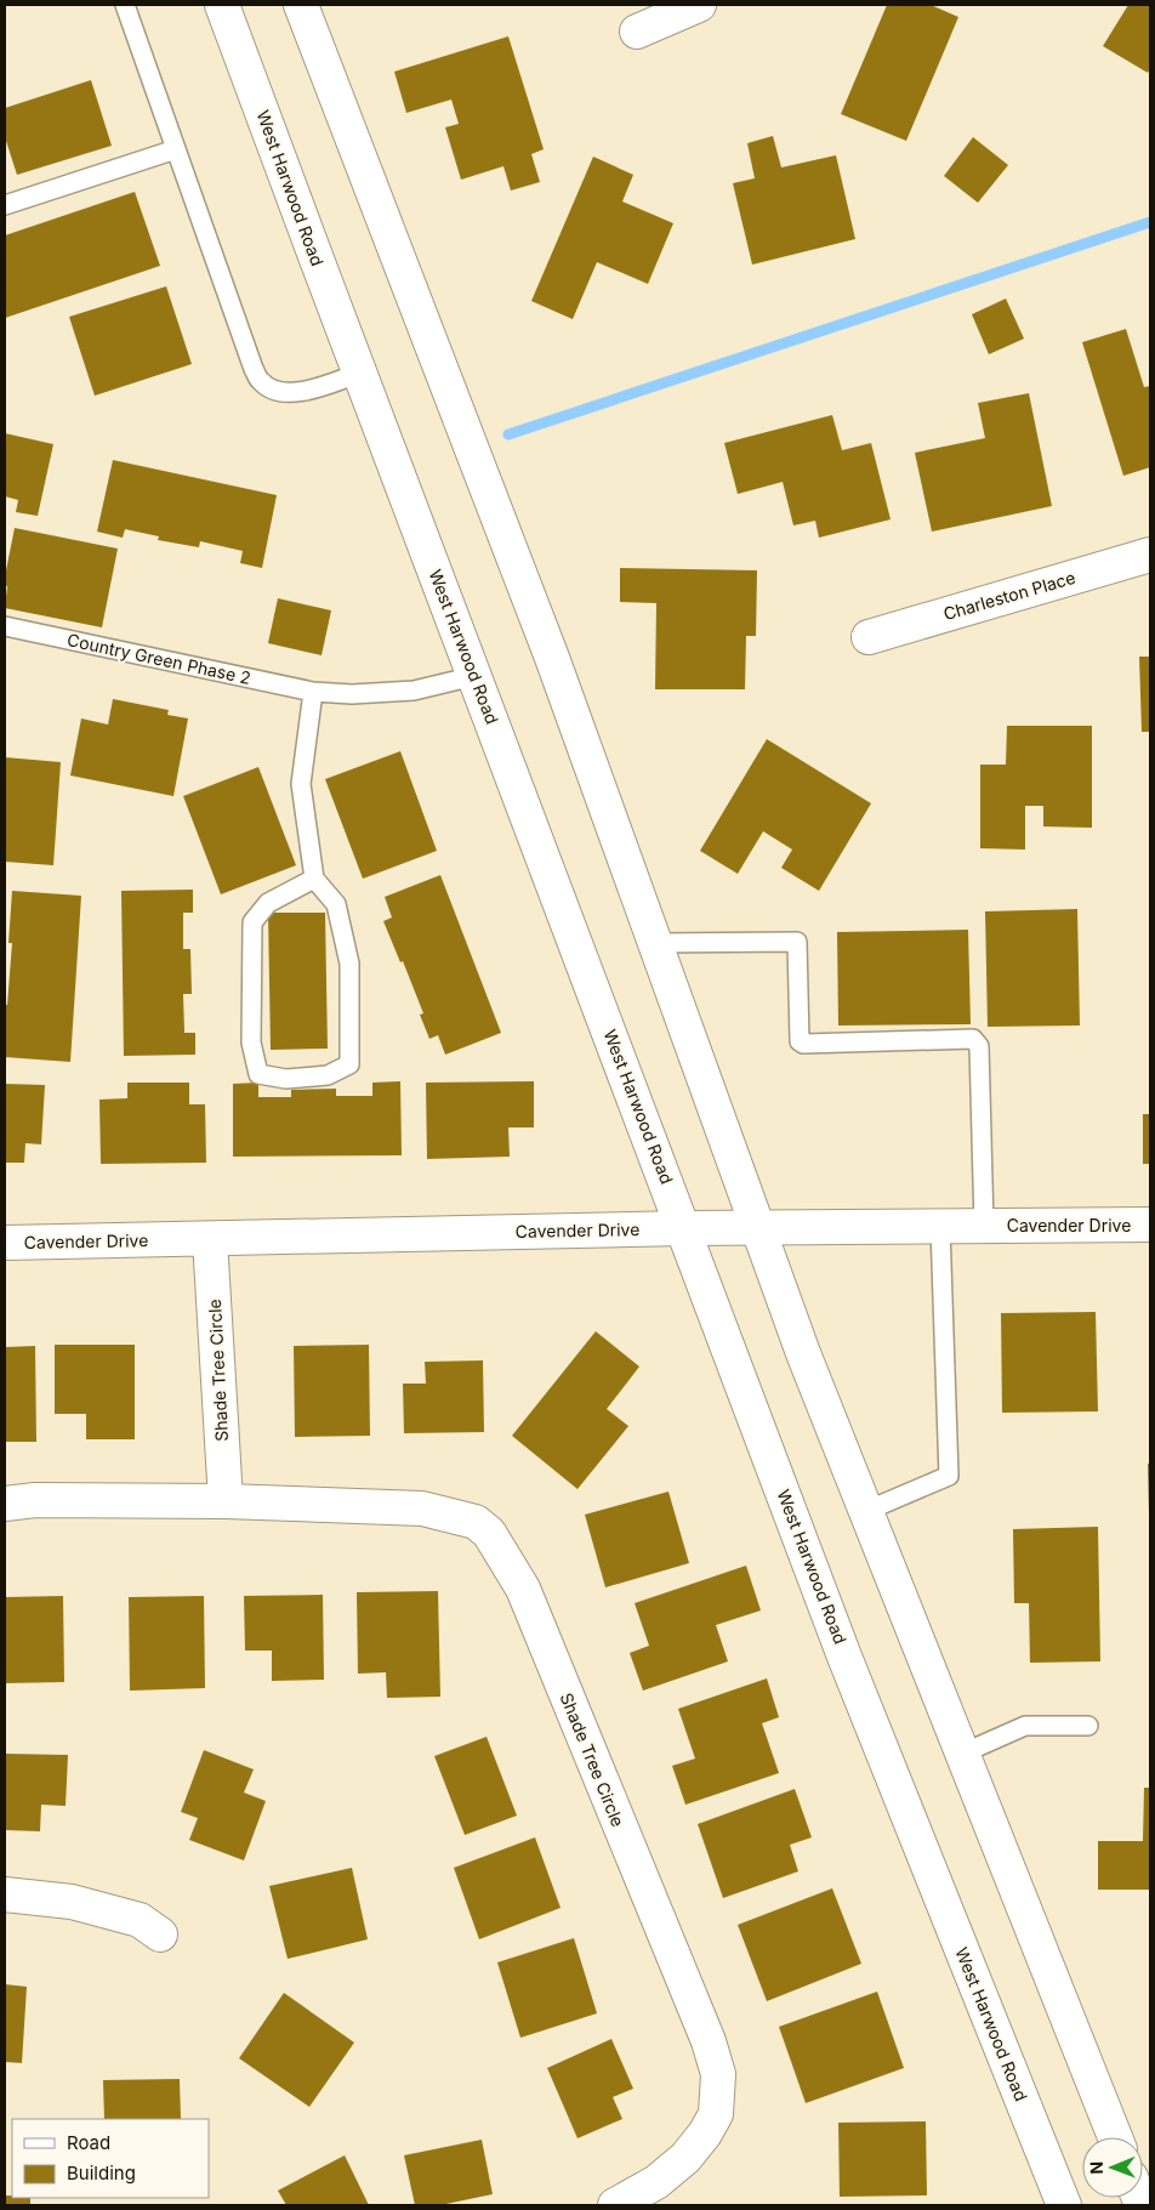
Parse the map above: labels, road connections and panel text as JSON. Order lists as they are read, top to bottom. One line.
{"streets":{"main road":["West Harwood Road","Charleston Place","Cavender Drive","Shade Tree Circle"],"lane":["Country Green Phase 2"]},"crossings":[["West Harwood Road","Country Green Phase 2"],["West Harwood Road","Cavender Drive"],["Cavender Drive","Shade Tree Circle"]],"legend":["Road","Building"],"north":"left"}
